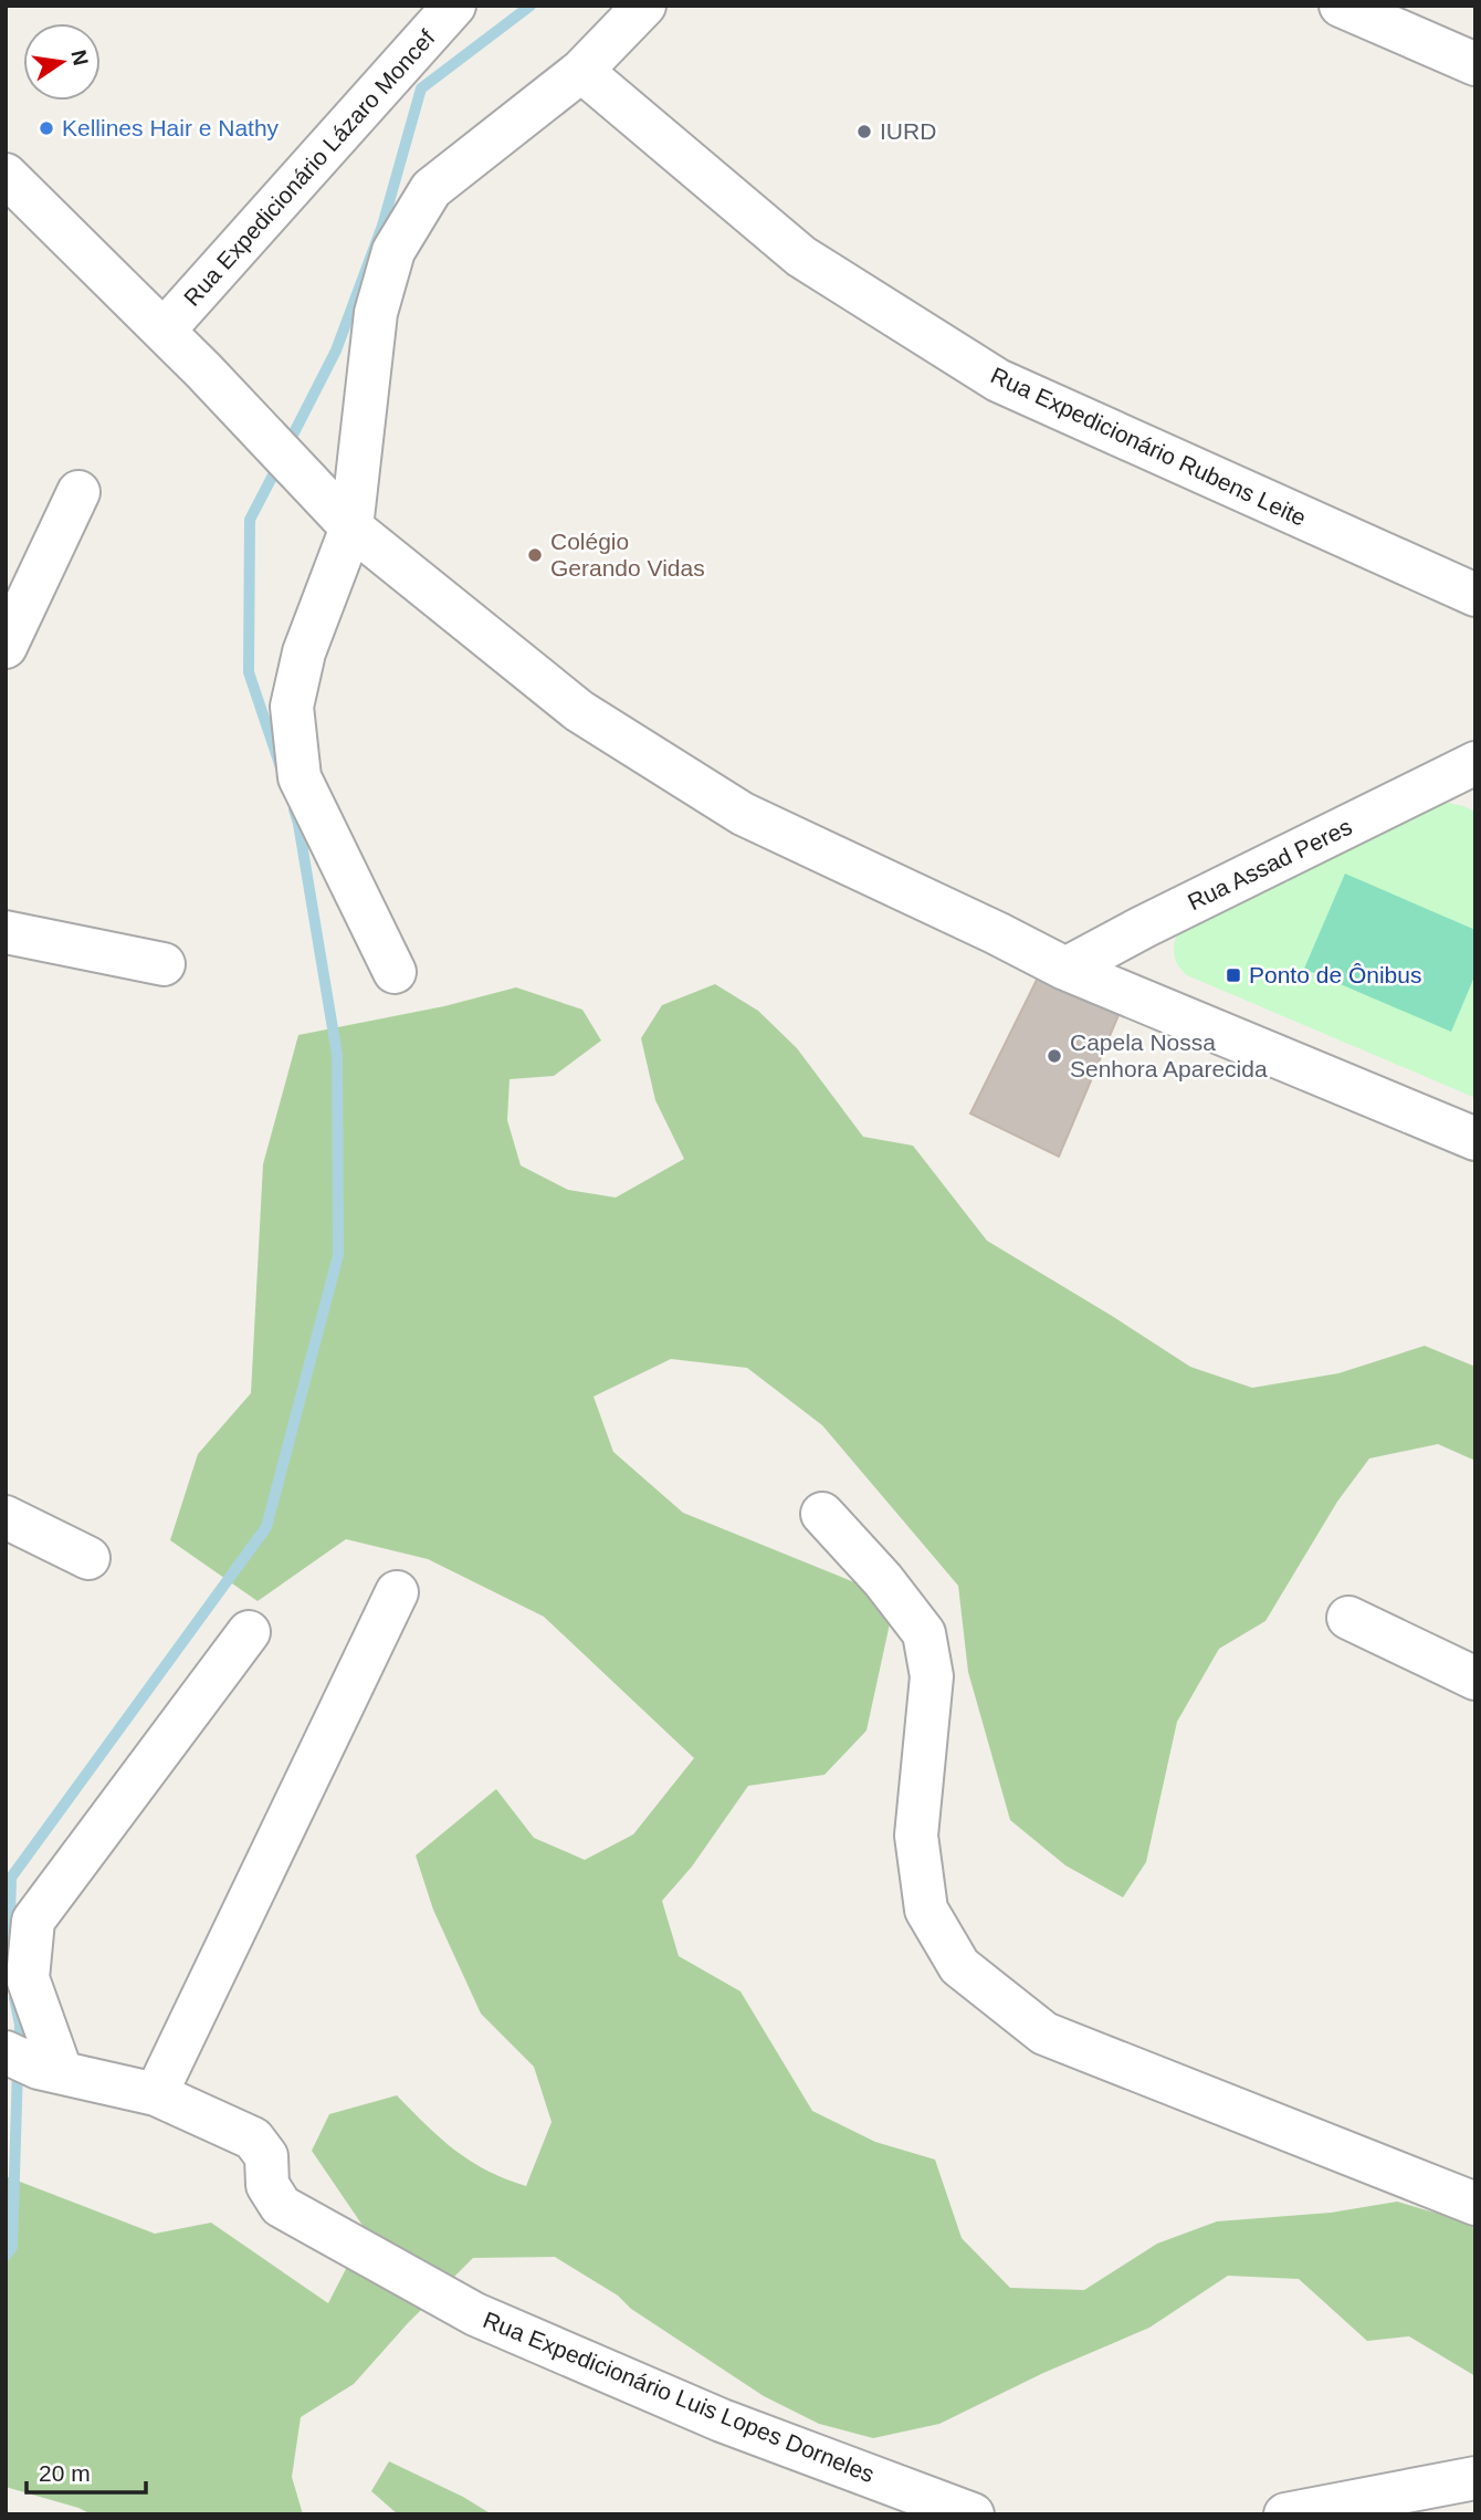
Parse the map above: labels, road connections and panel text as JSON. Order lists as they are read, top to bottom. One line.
{"streets":{"street":["Rua Expedicionário Lázaro Moncef","Rua Expedicionário Rubens Leite","Rua Assad Peres","Rua Expedicionário Luis Lopes Dorneles"]},"places":{"other":["Kellines Hair e Nathy","IURD","Colégio Gerando Vidas","Capela Nossa Senhora Aparecida"],"transit":["Ponto de Ônibus"]},"scale_bar":"20 m","north":"right"}
